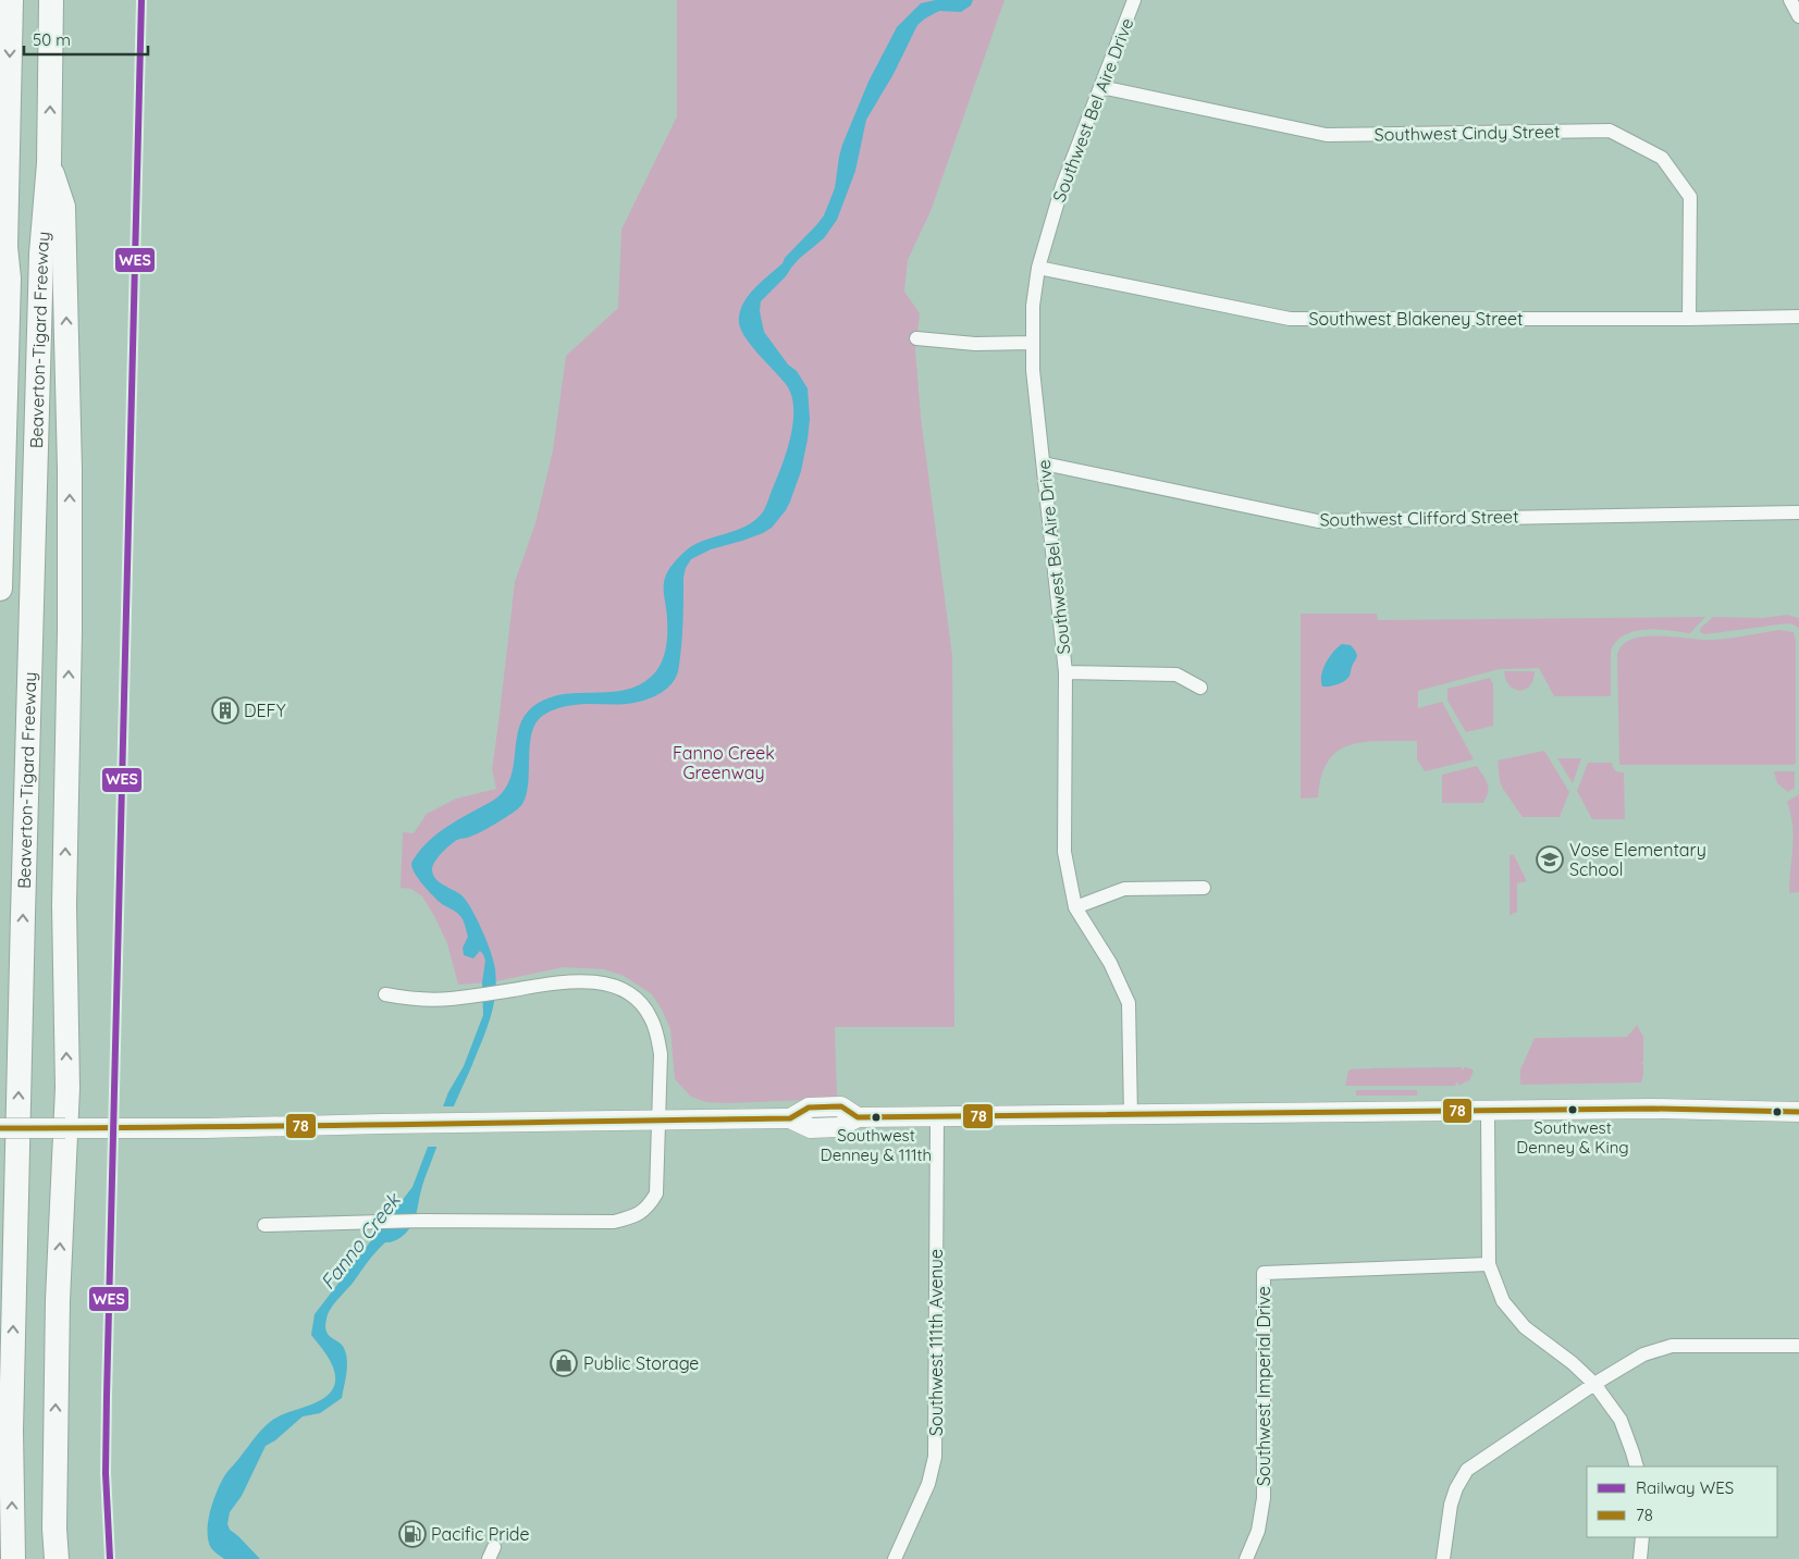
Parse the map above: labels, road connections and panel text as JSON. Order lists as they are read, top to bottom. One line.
{"streets":{"highway":["Beaverton-Tigard Freeway"],"street":["Southwest Bel Aire Drive","Southwest Cindy Street","Southwest Blakeney Street","Southwest Clifford Street","Southwest 111th Avenue","Southwest Imperial Drive"]},"crossings":[["Southwest Bel Aire Drive","Southwest Cindy Street"],["Southwest Bel Aire Drive","Southwest Blakeney Street"],["Southwest Bel Aire Drive","Southwest Clifford Street"],["Southwest Cindy Street","Southwest Blakeney Street"]],"water":["Fanno Creek"],"parks":["Fanno Creek Greenway"],"places":{"building":["DEFY"],"school or university":["Vose Elementary School"],"other":["Southwest Denney & King","Southwest Denney & 111th"],"shop":["Public Storage"],"fuel station":["Pacific Pride"]},"lines":["rail line WES","transit line 78"],"legend":["Railway WES","78"],"scale_bar":"50 m"}
